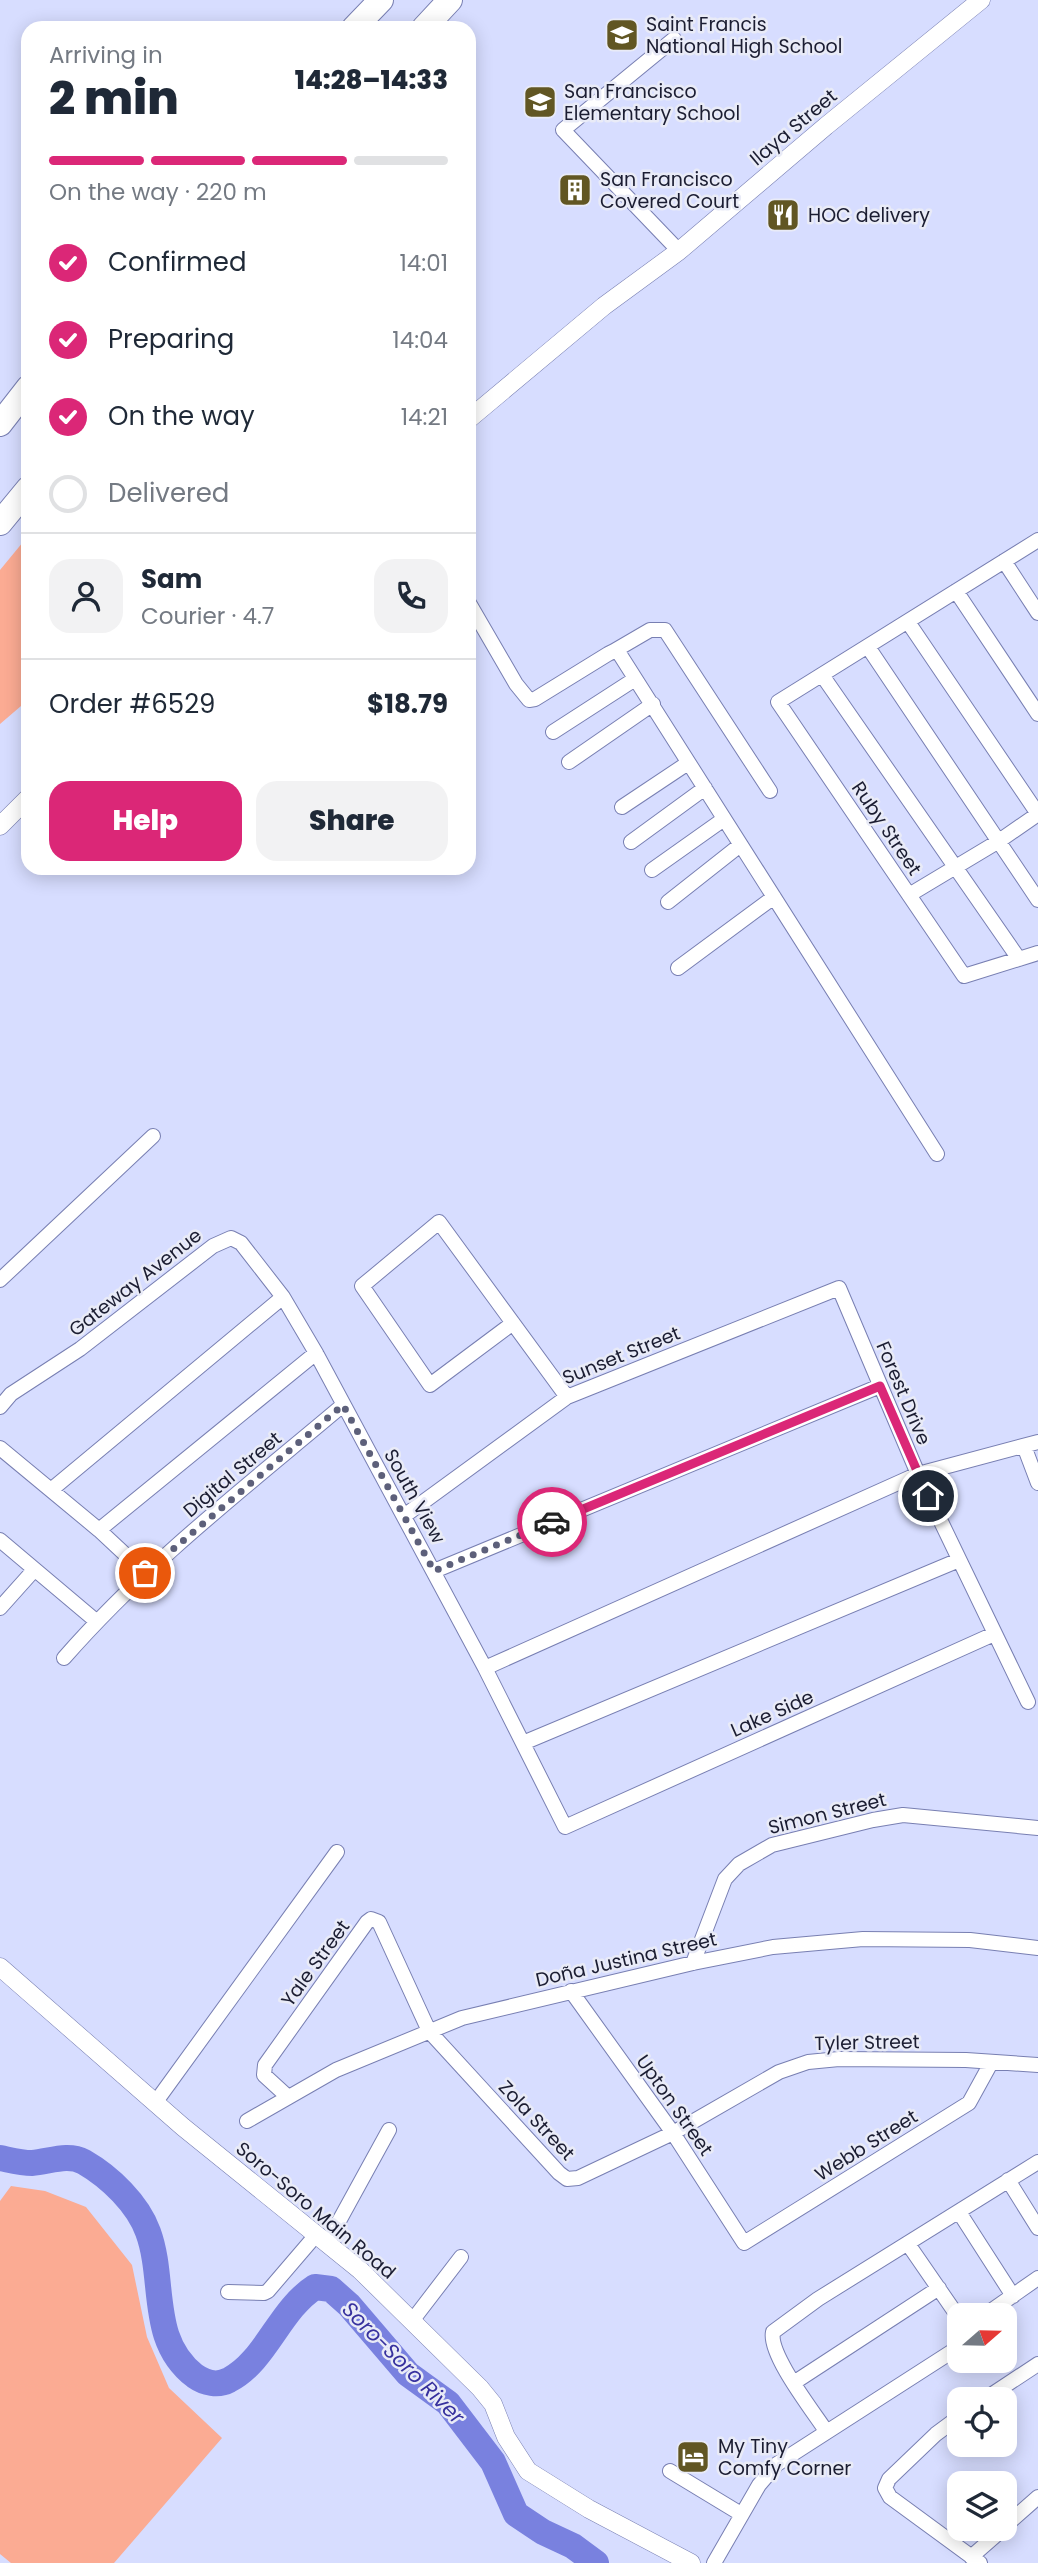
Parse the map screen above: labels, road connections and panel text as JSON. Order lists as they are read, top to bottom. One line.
{"streets":{"street":["Ilaya Street","Ruby Street","Gateway Avenue","Sunset Street","Forest Drive","Digital Street","South View","Lake Side","Simon Street","Doña Justina Street","Yale Street","Tyler Street","Upton Street","Zola Street","Webb Street","Soro-Soro Main Road"]},"crossings":[["Gateway Avenue","South View"],["Sunset Street","Forest Drive"],["Sunset Street","South View"],["Forest Drive","Lake Side"],["Digital Street","South View"],["South View","Lake Side"],["Simon Street","Doña Justina Street"],["Doña Justina Street","Yale Street"],["Doña Justina Street","Upton Street"],["Doña Justina Street","Zola Street"],["Yale Street","Zola Street"],["Tyler Street","Upton Street"],["Tyler Street","Zola Street"],["Tyler Street","Webb Street"],["Upton Street","Zola Street"],["Upton Street","Webb Street"]],"water":["Soro-Soro River"],"places":{"school or university":["Saint Francis National High School","San Francisco Elementary School"],"building":["San Francisco Covered Court"],"restaurant":["HOC delivery"],"hotel":["My Tiny Comfy Corner"]},"north":"right","page":{"heading":["2 min","Arriving in","14:28–14:33"],"panel":["Sam","Courier · 4.7","Order #6529","$18.79"],"bar":"On the way · 220 m","list":[["Confirmed","14:01"],["Preparing","14:04"],["On the way","14:21"],"Delivered"],"buttons":["Help","Share"]}}
